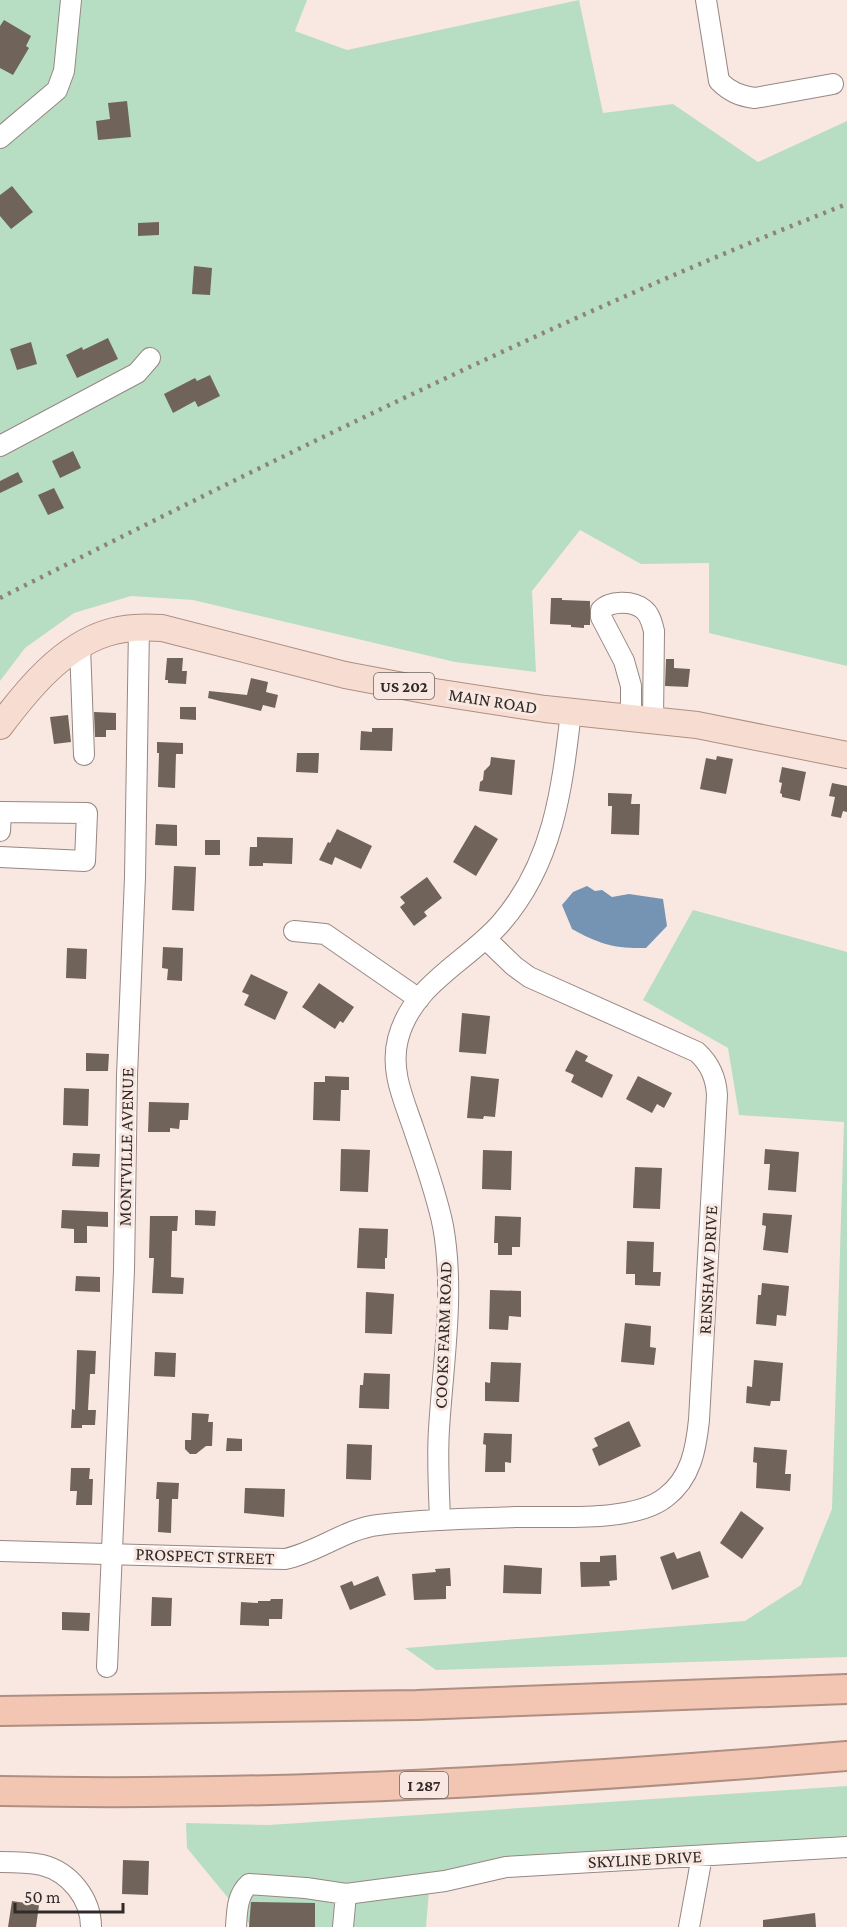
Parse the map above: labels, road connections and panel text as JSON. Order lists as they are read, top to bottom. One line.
{"streets":{"highway":["I 287"],"main road":["US 202","MAIN ROAD"],"street":["MONTVILLE AVENUE","RENSHAW DRIVE","COOKS FARM ROAD","PROSPECT STREET","SKYLINE DRIVE"]},"crossings":[["MAIN ROAD","MONTVILLE AVENUE"],["MAIN ROAD","COOKS FARM ROAD"],["MONTVILLE AVENUE","PROSPECT STREET"],["RENSHAW DRIVE","COOKS FARM ROAD"],["RENSHAW DRIVE","PROSPECT STREET"],["COOKS FARM ROAD","PROSPECT STREET"]],"scale_bar":"50 m"}
